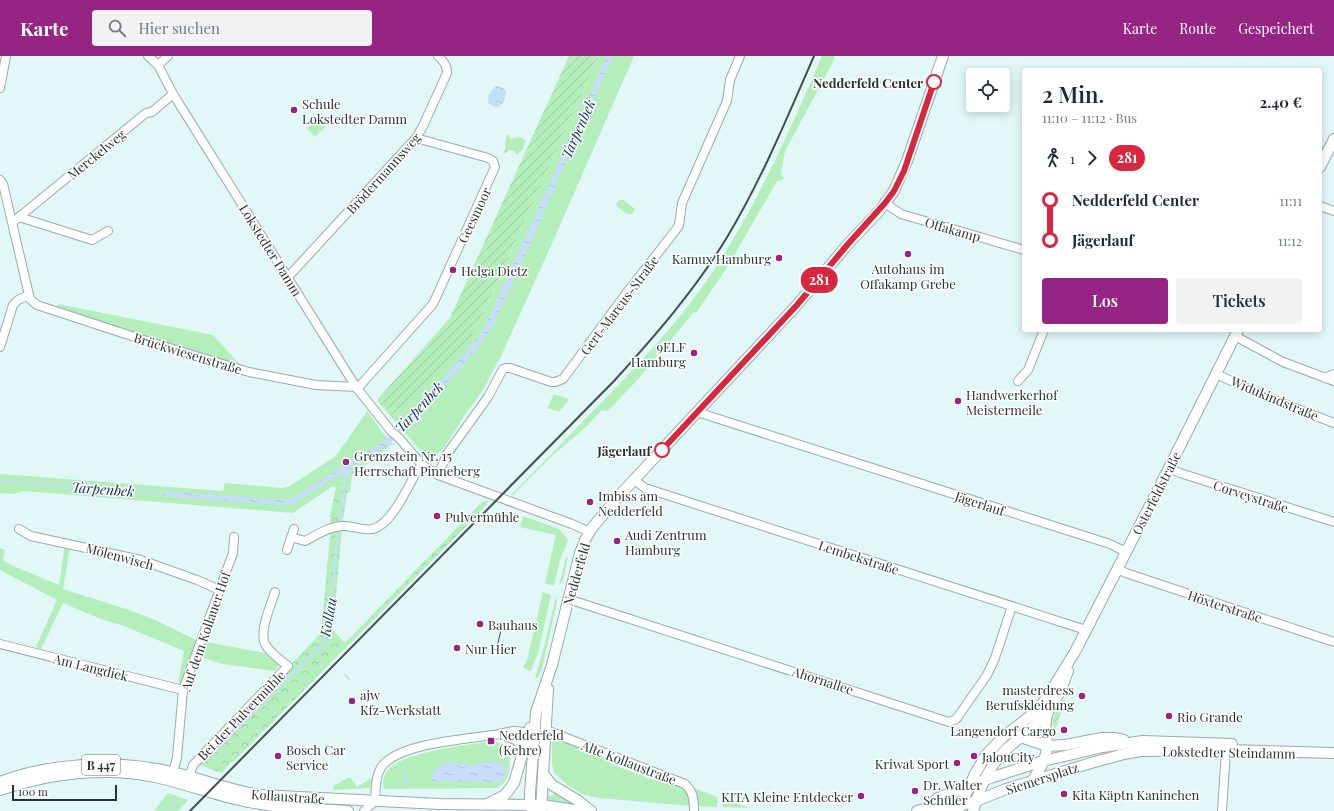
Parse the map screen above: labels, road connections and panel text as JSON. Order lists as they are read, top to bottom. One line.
{"streets":{"main road":["Osterfeldstraße","Nedderfeld","Lokstedter Steindamm","B 447","Siemersplatz","Kollaustraße"],"street":["Merckelweg","Brödermannsweg","Geesmoor","Offakamp","Lokstedter Damm","Gert-Marcus-Straße","Brückwiesenstraße","Widukindstraße","Corveystraße","Jägerlauf","Mölenwisch","Lembekstraße","Höxterstraße","Auf dem Kollauer Hof","Am Langdiek","Ahornallee","Bei der Pulvermühle","Alte Kollaustraße"]},"crossings":[["Merckelweg","Lokstedter Damm"],["Brödermannsweg","Geesmoor"],["Brödermannsweg","Lokstedter Damm"],["Geesmoor","Lokstedter Damm"],["Geesmoor","Brückwiesenstraße"],["Offakamp","Nedderfeld"],["Lokstedter Damm","Gert-Marcus-Straße"],["Lokstedter Damm","Brückwiesenstraße"],["Lokstedter Damm","Nedderfeld"],["Widukindstraße","Osterfeldstraße"],["Osterfeldstraße","Corveystraße"],["Osterfeldstraße","Jägerlauf"],["Osterfeldstraße","Lembekstraße"],["Osterfeldstraße","Höxterstraße"],["Osterfeldstraße","Siemersplatz"],["Jägerlauf","Nedderfeld"],["Mölenwisch","Auf dem Kollauer Hof"],["Lembekstraße","Nedderfeld"],["Lembekstraße","Ahornallee"],["Nedderfeld","Ahornallee"],["Nedderfeld","Alte Kollaustraße"],["Nedderfeld","Kollaustraße"],["Auf dem Kollauer Hof","Am Langdiek"],["Auf dem Kollauer Hof","Kollaustraße"],["Bei der Pulvermühle","Kollaustraße"],["Lokstedter Steindamm","Siemersplatz"]],"water":["Tarpenbek","Kollau"],"places":{"other":["Nedderfeld Center","Schule Lokstedter Damm","Autohaus im Offakamp Grebe","Kamux Hamburg","Helga Dietz","9ELF Hamburg","Handwerkerhof Meistermeile","Jägerlauf","Grenzstein Nr. 15 Herrschaft Pinneberg","Imbiss am Nedderfeld","Pulvermühle","Audi Zentrum Hamburg","Bauhaus","Nur Hier","masterdress Berufskleidung","ajw Kfz-Werkstatt","Rio Grande","Langendorf Cargo","Bosch Car Service","JalouCity","Kriwat Sport","Dr. Walter Schüler","Kita Käptn Kaninchen","KITA Kleine Entdecker"],"transit":["Nedderfeld (Kehre)"]},"lines":["bus line 281"],"scale_bar":"100 m","page":{"header":"Karte","search":"Hier suchen","nav":["Karte","Route","Gespeichert"],"on_map":"281","heading":["2 Min.","11:10 – 11:12 · Bus","2.40 €"],"legs":["1","281"],"list":[{"name":"Nedderfeld Center","value":"11:11"},{"name":"Jägerlauf","value":"11:12"}],"buttons":["Los","Tickets"],"scale":"100 m"}}
